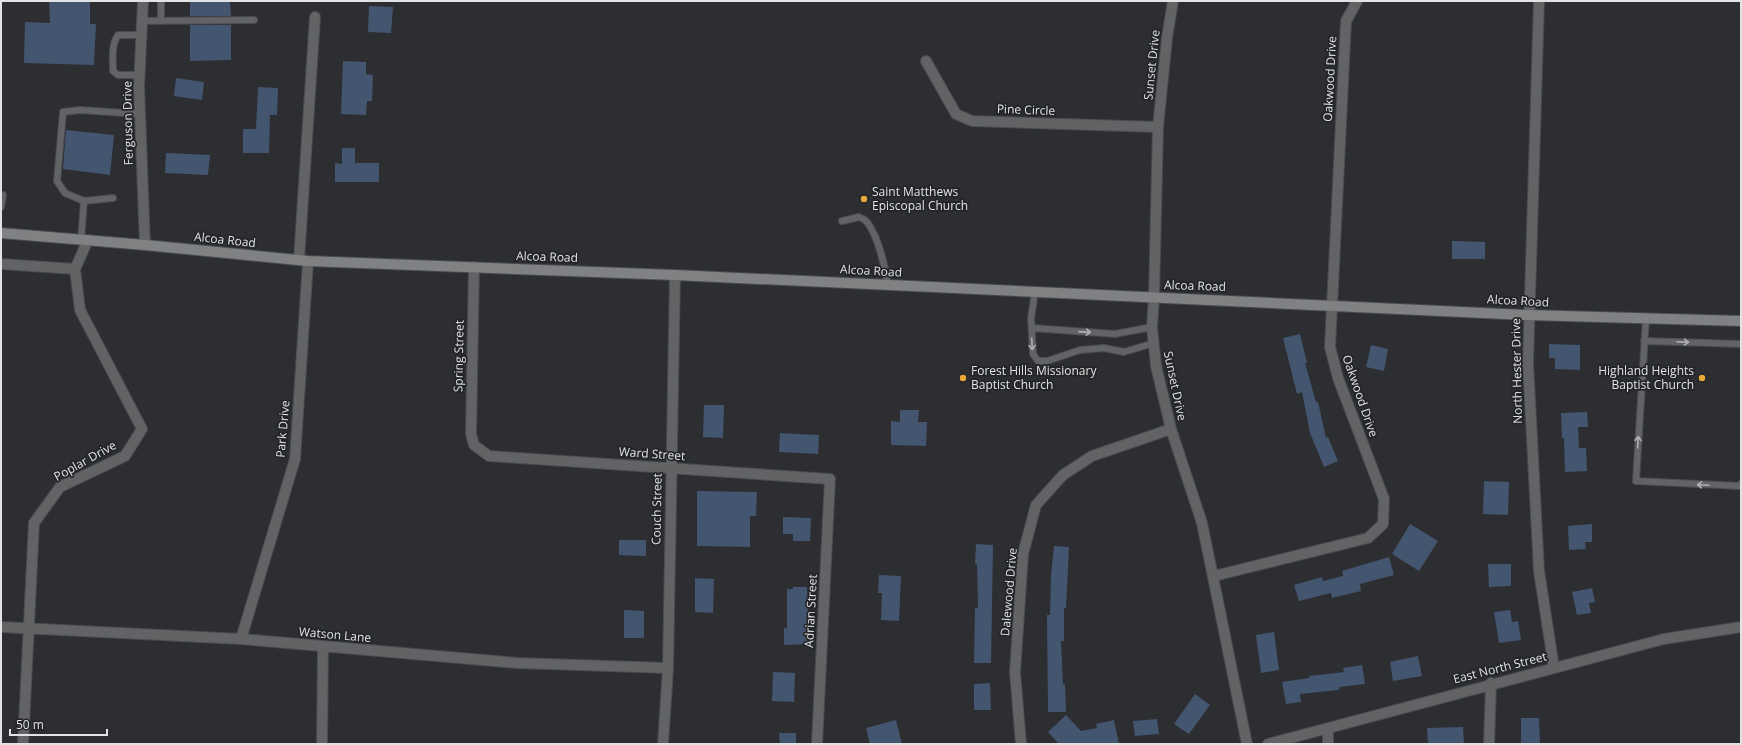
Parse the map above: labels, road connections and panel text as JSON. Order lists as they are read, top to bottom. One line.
{"streets":{"main road":["Alcoa Road"],"street":["Sunset Drive","Oakwood Drive","Pine Circle","Ferguson Drive","Spring Street","North Hester Drive","Park Drive","Ward Street","Poplar Drive","Couch Street","Dalewood Drive","Adrian Street","Watson Lane","East North Street"]},"crossings":[["Sunset Drive","Oakwood Drive"],["Sunset Drive","Pine Circle"],["Sunset Drive","Alcoa Road"],["Sunset Drive","Dalewood Drive"],["Oakwood Drive","Alcoa Road"],["Ferguson Drive","Alcoa Road"],["Alcoa Road","Spring Street"],["Alcoa Road","North Hester Drive"],["Alcoa Road","Park Drive"],["Alcoa Road","Couch Street"],["Spring Street","Ward Street"],["North Hester Drive","East North Street"],["Park Drive","Watson Lane"],["Ward Street","Couch Street"],["Ward Street","Adrian Street"],["Poplar Drive","Watson Lane"],["Couch Street","Watson Lane"]],"places":["Saint Matthews Episcopal Church","Forest Hills Missionary Baptist Church","Highland Heights Baptist Church"],"scale_bar":"50 m"}
